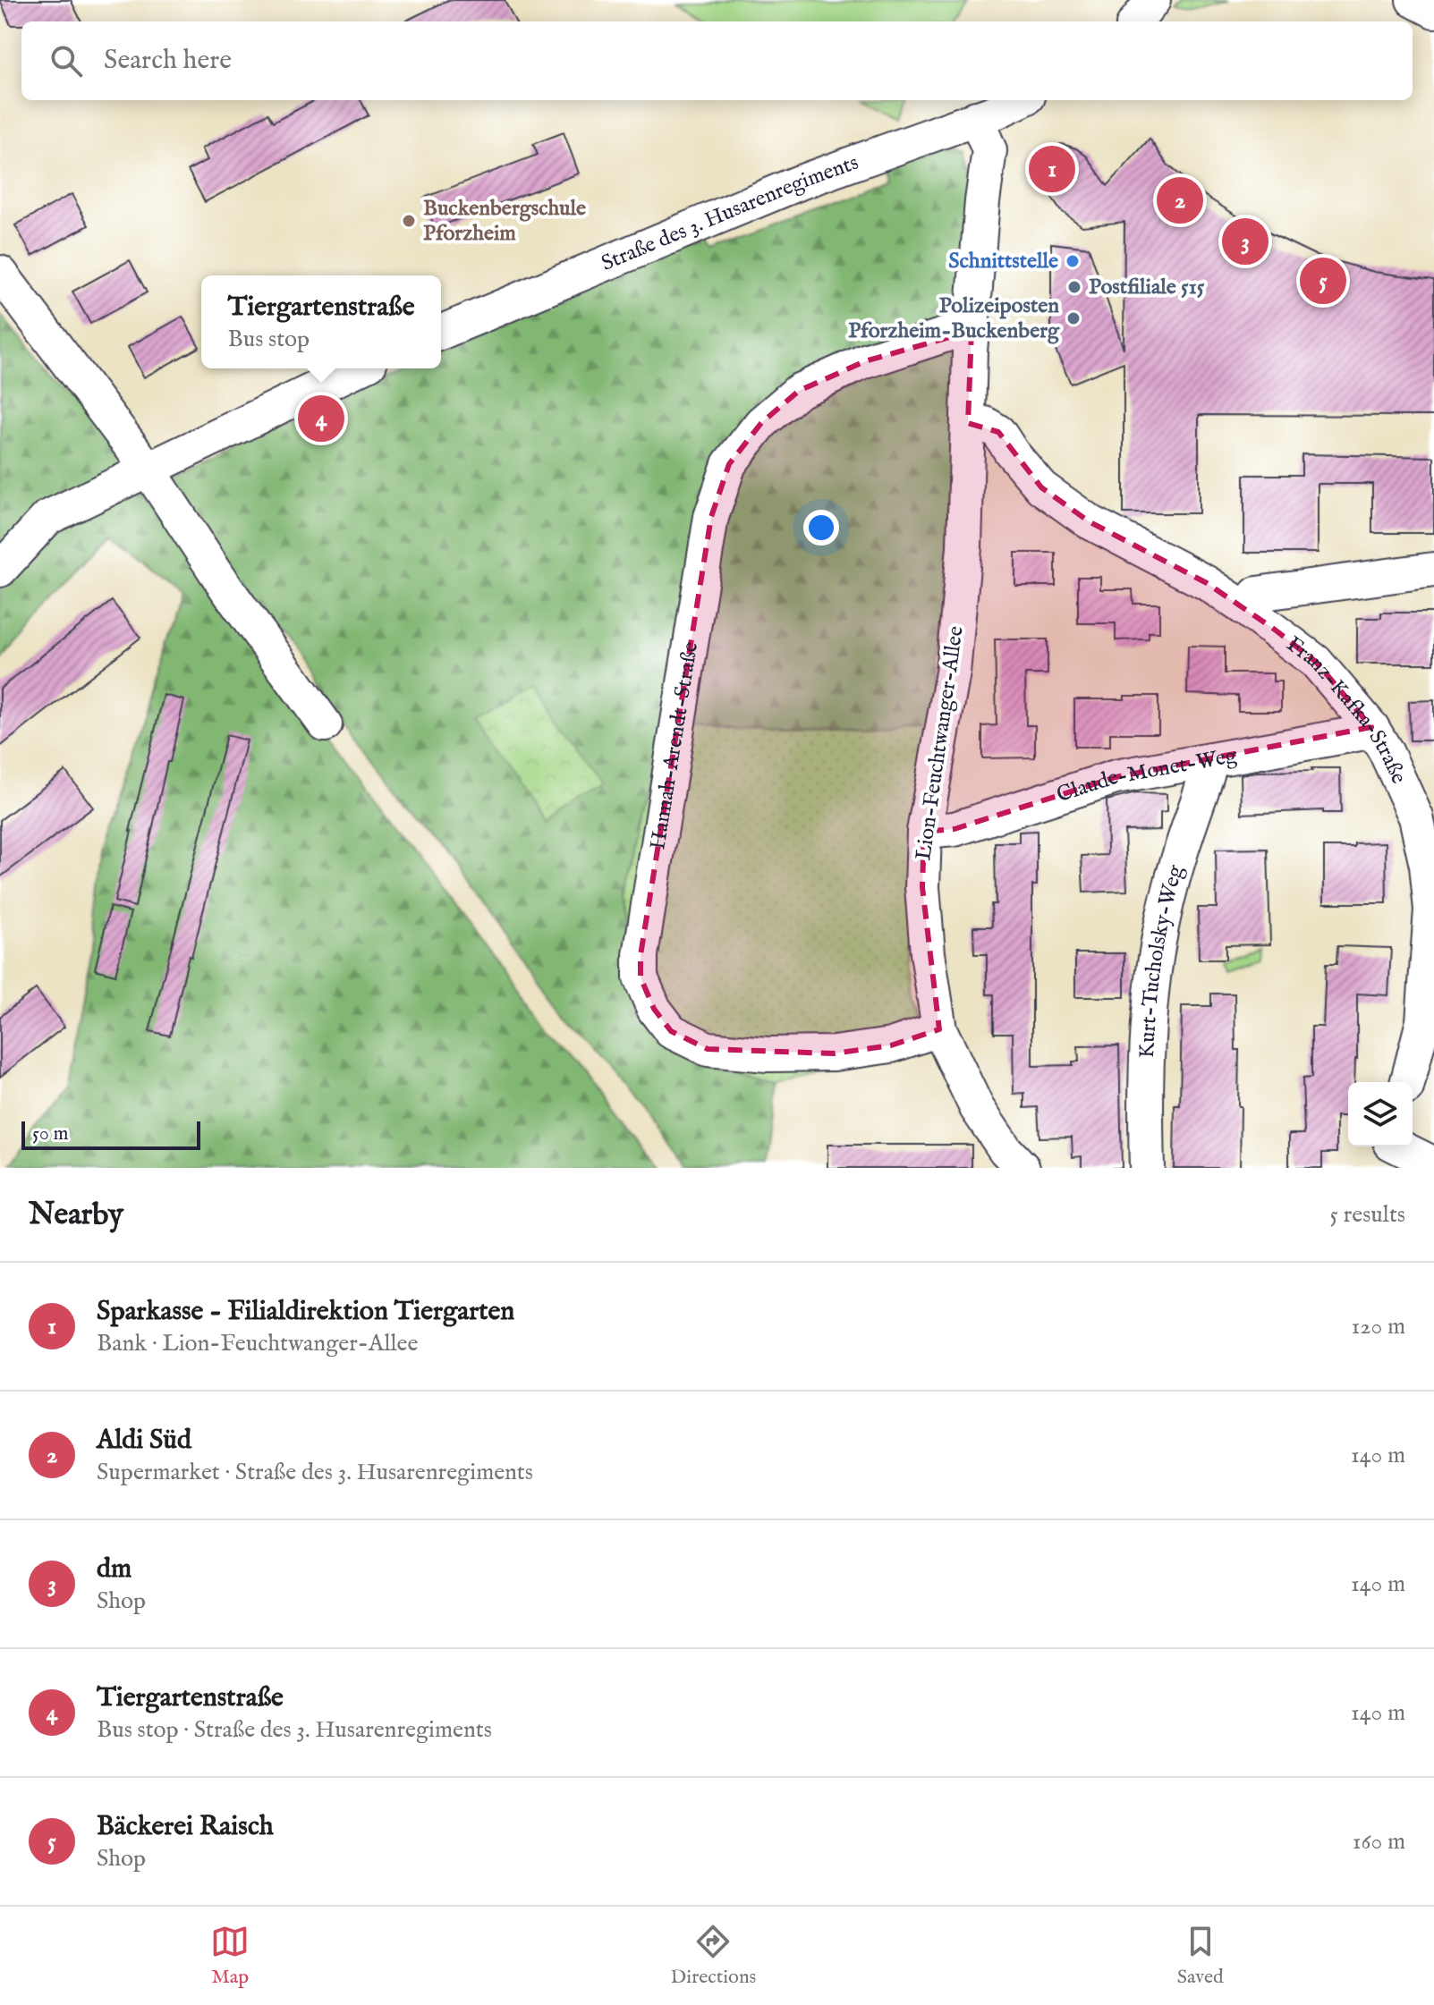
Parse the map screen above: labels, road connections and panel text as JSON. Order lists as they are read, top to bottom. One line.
{"streets":{"street":["Straße des 3. Husarenregiments","Franz-Kafka-Straße","Lion-Feuchtwanger-Allee","Hannah-Arendt-Straße","Claude-Monet-Weg","Kurt-Tucholsky-Weg"]},"crossings":[["Straße des 3. Husarenregiments","Lion-Feuchtwanger-Allee"],["Franz-Kafka-Straße","Claude-Monet-Weg"],["Lion-Feuchtwanger-Allee","Hannah-Arendt-Straße"],["Lion-Feuchtwanger-Allee","Claude-Monet-Weg"],["Claude-Monet-Weg","Kurt-Tucholsky-Weg"]],"places":["Buckenbergschule Pforzheim","Schnittstelle","Postfiliale 515","Polizeiposten Pforzheim-Buckenberg"],"scale_bar":"50 m","page":{"search":"Search here","pins":["1","2","3","5","4"],"popup":["Tiergartenstraße","Bus stop"],"scale":"50 m","heading":["Nearby","5 results"],"list":[{"mark":"1","name":"Sparkasse - Filialdirektion Tiergarten","note":"Bank · Lion-Feuchtwanger-Allee","value":"120 m"},{"mark":"2","name":"Aldi Süd","note":"Supermarket · Straße des 3. Husarenregiments","value":"140 m"},{"mark":"3","name":"dm","note":"Shop","value":"140 m"},{"mark":"4","name":"Tiergartenstraße","note":"Bus stop · Straße des 3. Husarenregiments","value":"140 m"},{"mark":"5","name":"Bäckerei Raisch","note":"Shop","value":"160 m"}],"nav":["Map","Directions","Saved"]}}
